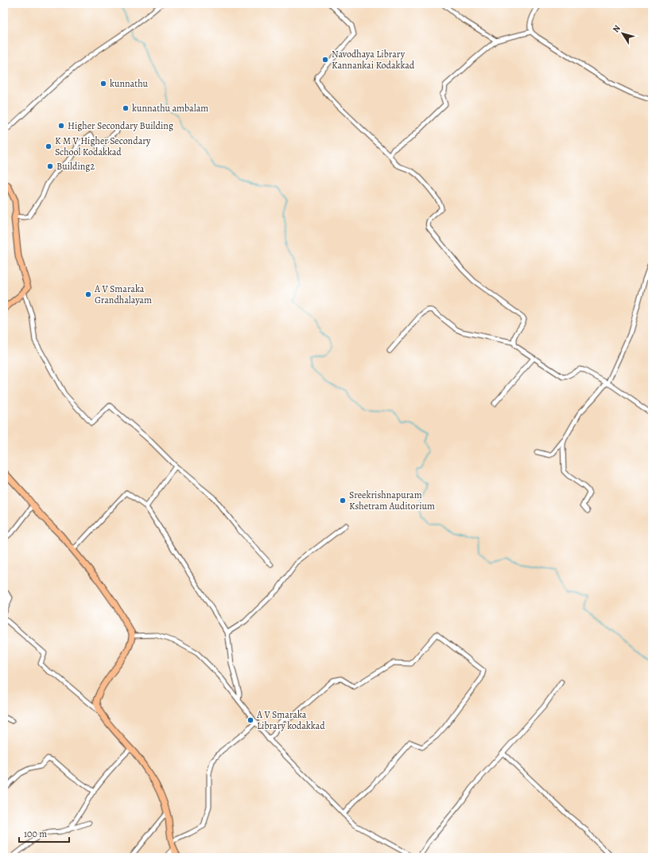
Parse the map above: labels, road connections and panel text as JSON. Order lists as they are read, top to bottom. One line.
{"places":["Navodhaya Library Kannankai Kodakkad","kunnathu","kunnathu ambalam","Higher Secondary Building","K M V Higher Secondary School Kodakkad","Building2","A V Smaraka Grandhalayam","Sreekrishnapuram Kshetram Auditorium","A V Smaraka Library kodakkad"],"scale_bar":"100 m","north":"top left"}
